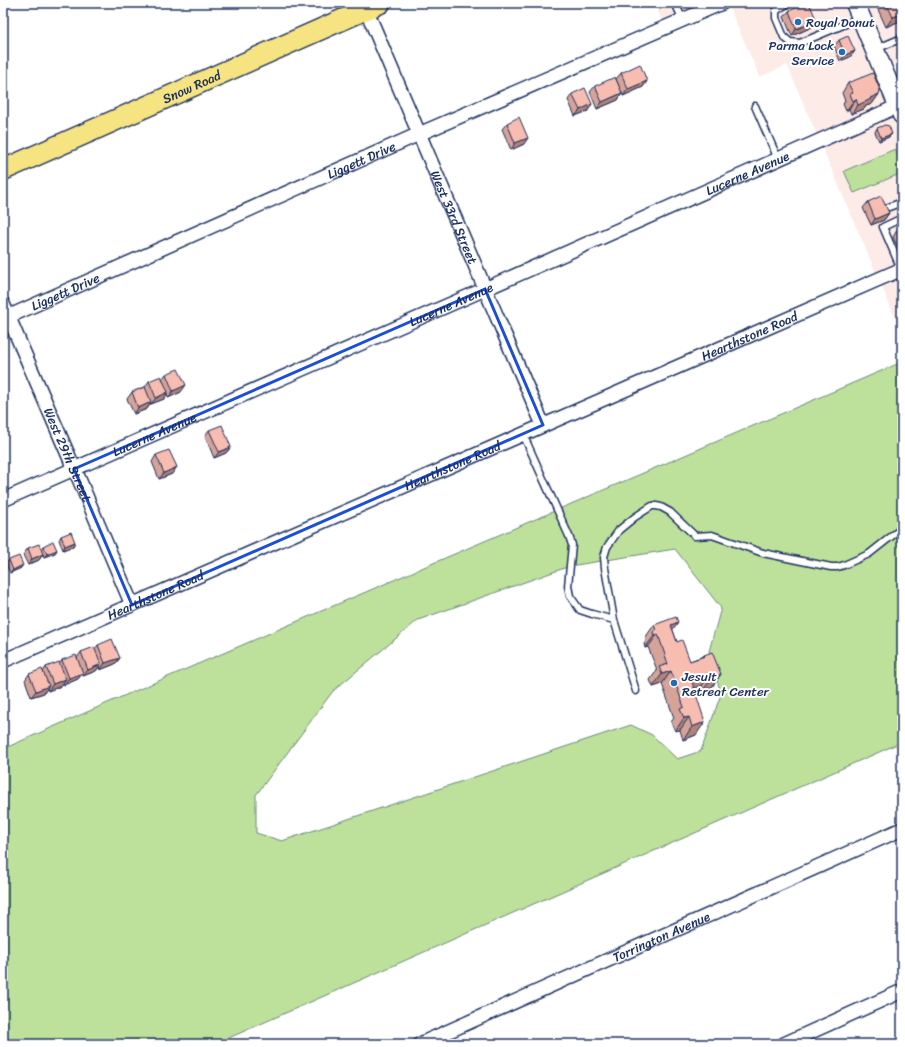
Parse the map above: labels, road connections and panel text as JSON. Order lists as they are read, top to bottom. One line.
{"streets":{"main road":["Snow Road"],"street":["Liggett Drive","Lucerne Avenue","West 33rd Street","Hearthstone Road","West 29th Street","Torrington Avenue"]},"crossings":[["Snow Road","West 33rd Street"],["Liggett Drive","West 33rd Street"],["Liggett Drive","West 29th Street"],["Lucerne Avenue","West 33rd Street"],["Lucerne Avenue","West 29th Street"],["West 33rd Street","Hearthstone Road"],["Hearthstone Road","West 29th Street"]],"places":["Royal Donut","Parma Lock Service","Jesuit Retreat Center"]}
